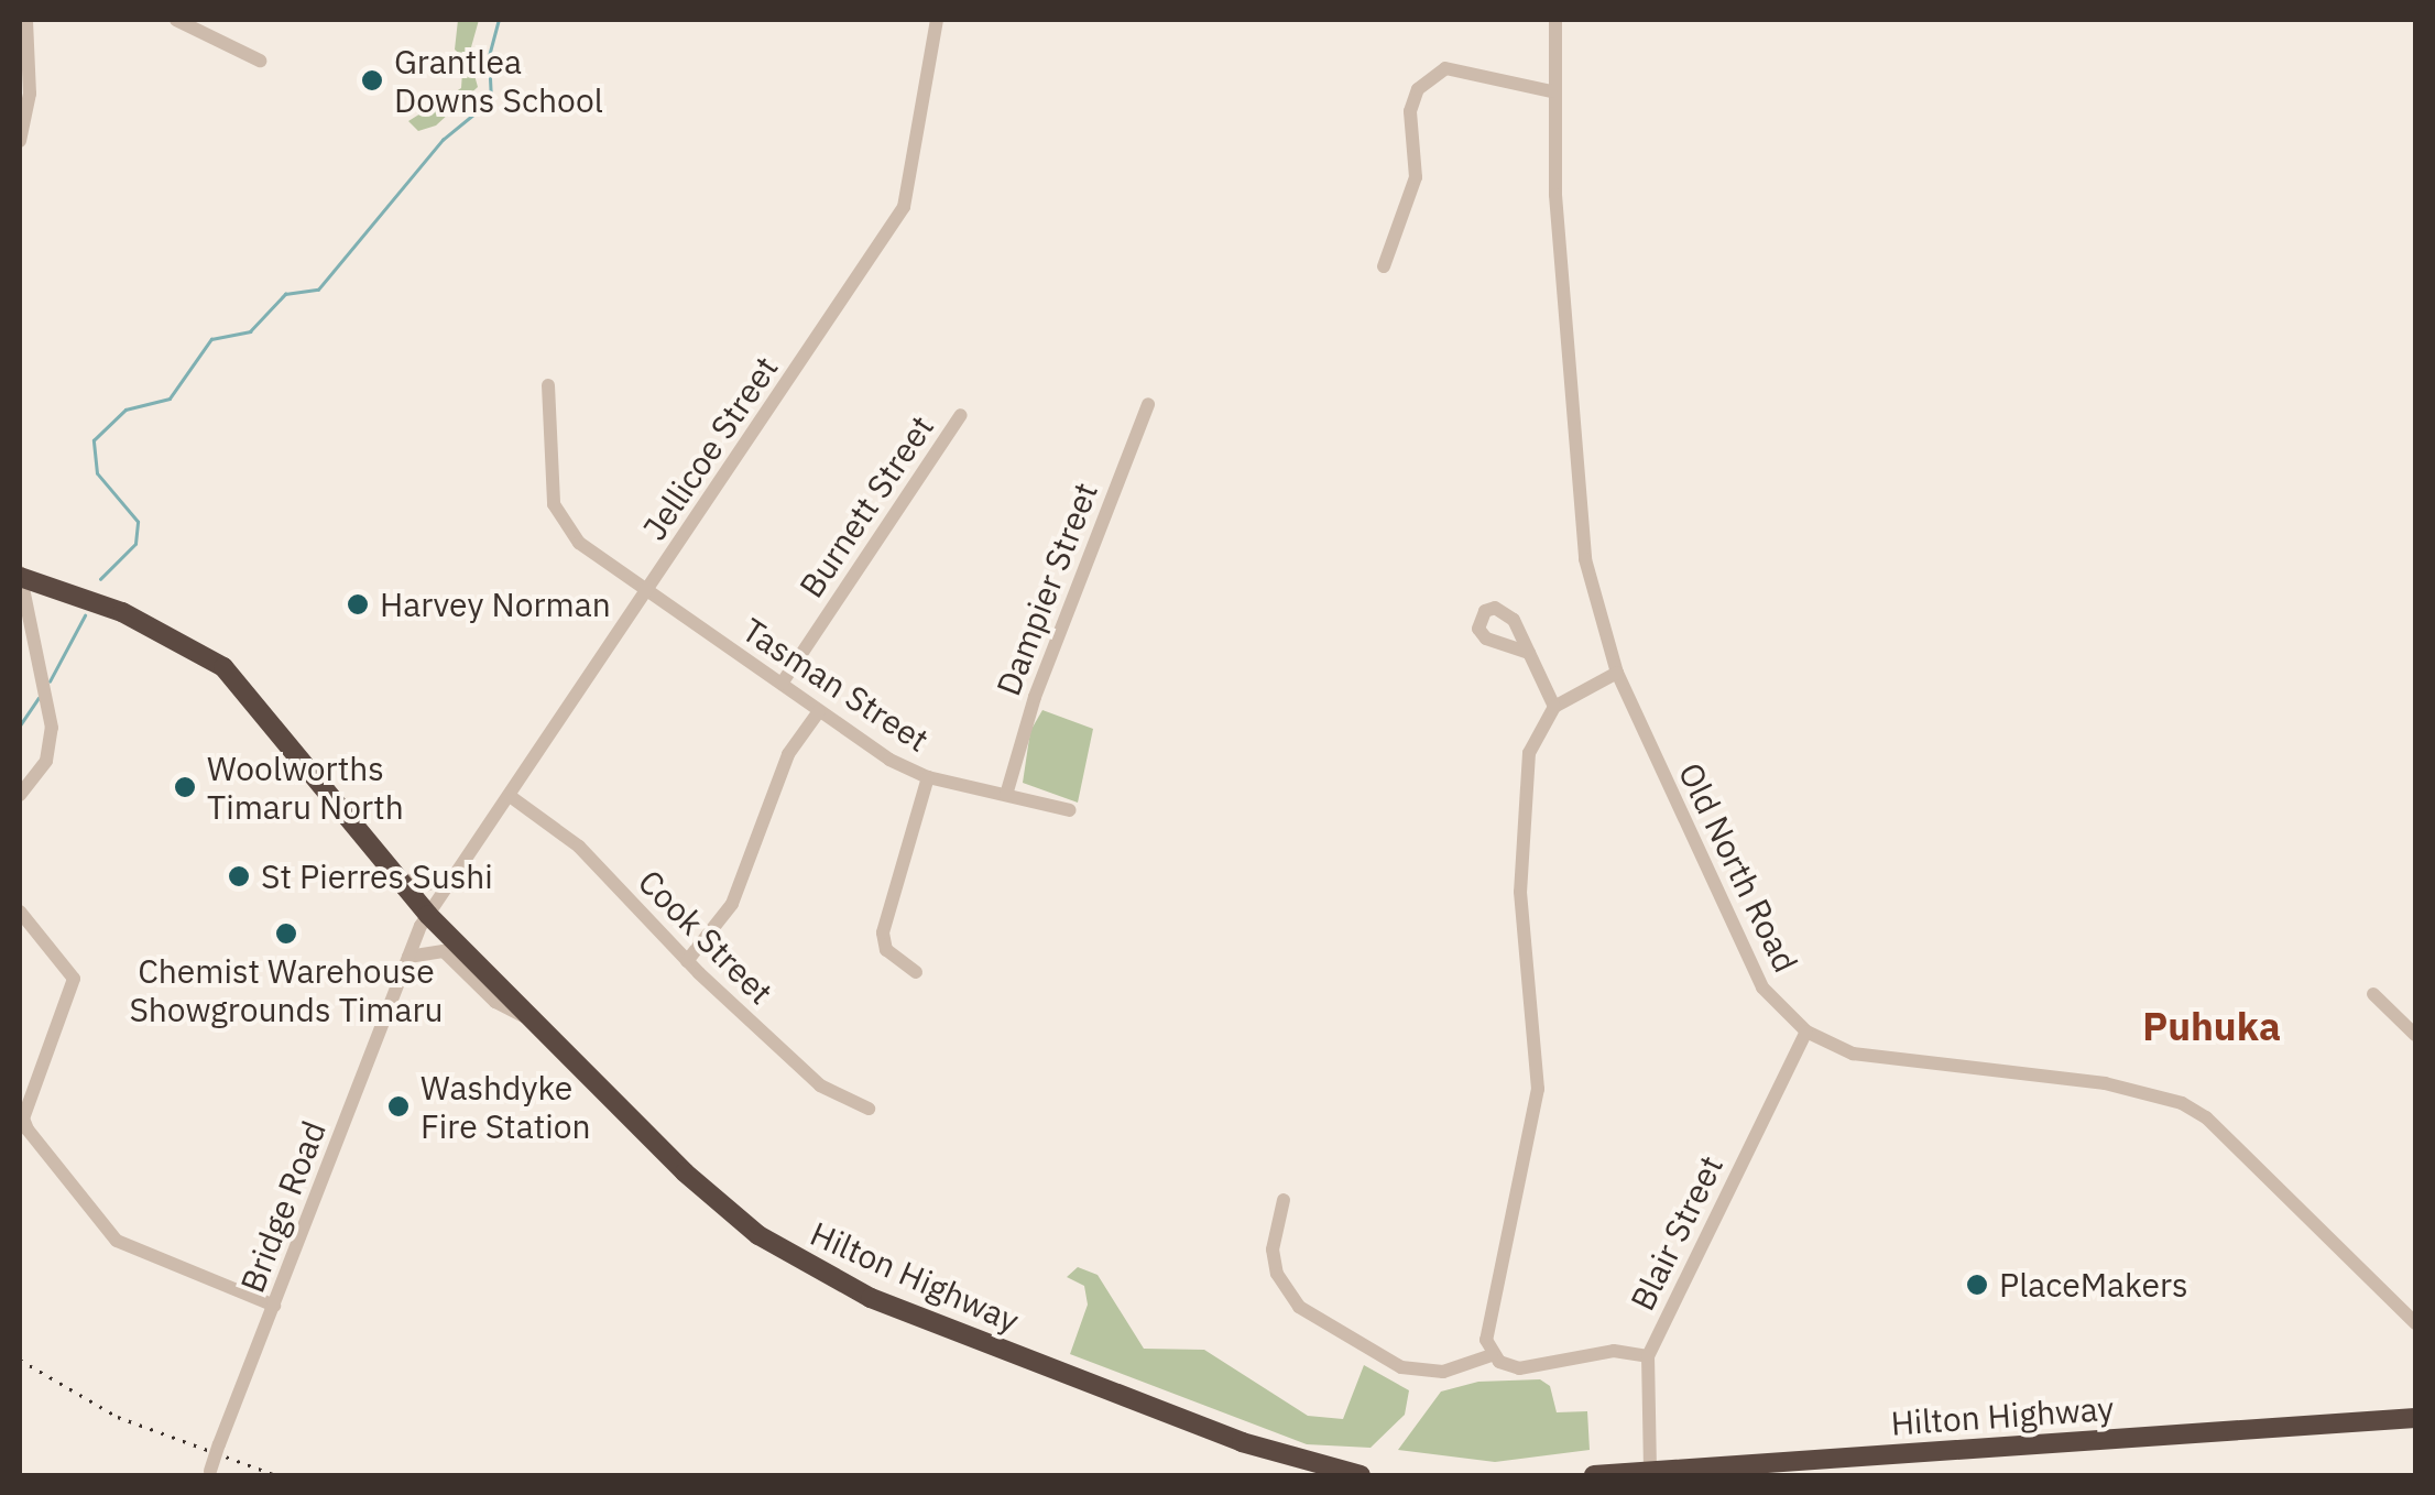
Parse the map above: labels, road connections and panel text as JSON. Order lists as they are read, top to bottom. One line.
{"streets":{"highway":["Hilton Highway"],"street":["Jellicoe Street","Burnett Street","Dampier Street","Tasman Street","Old North Road","Cook Street","Bridge Road","Blair Street"]},"crossings":[["Jellicoe Street","Tasman Street"],["Jellicoe Street","Cook Street"],["Jellicoe Street","Bridge Road"],["Jellicoe Street","Hilton Highway"],["Burnett Street","Tasman Street"],["Dampier Street","Tasman Street"],["Old North Road","Blair Street"],["Bridge Road","Hilton Highway"],["Blair Street","Hilton Highway"]],"districts":["Puhuka"],"places":["Grantlea Downs School","Harvey Norman","Woolworths Timaru North","St Pierres Sushi","Chemist Warehouse Showgrounds Timaru","Washdyke Fire Station","PlaceMakers"]}
